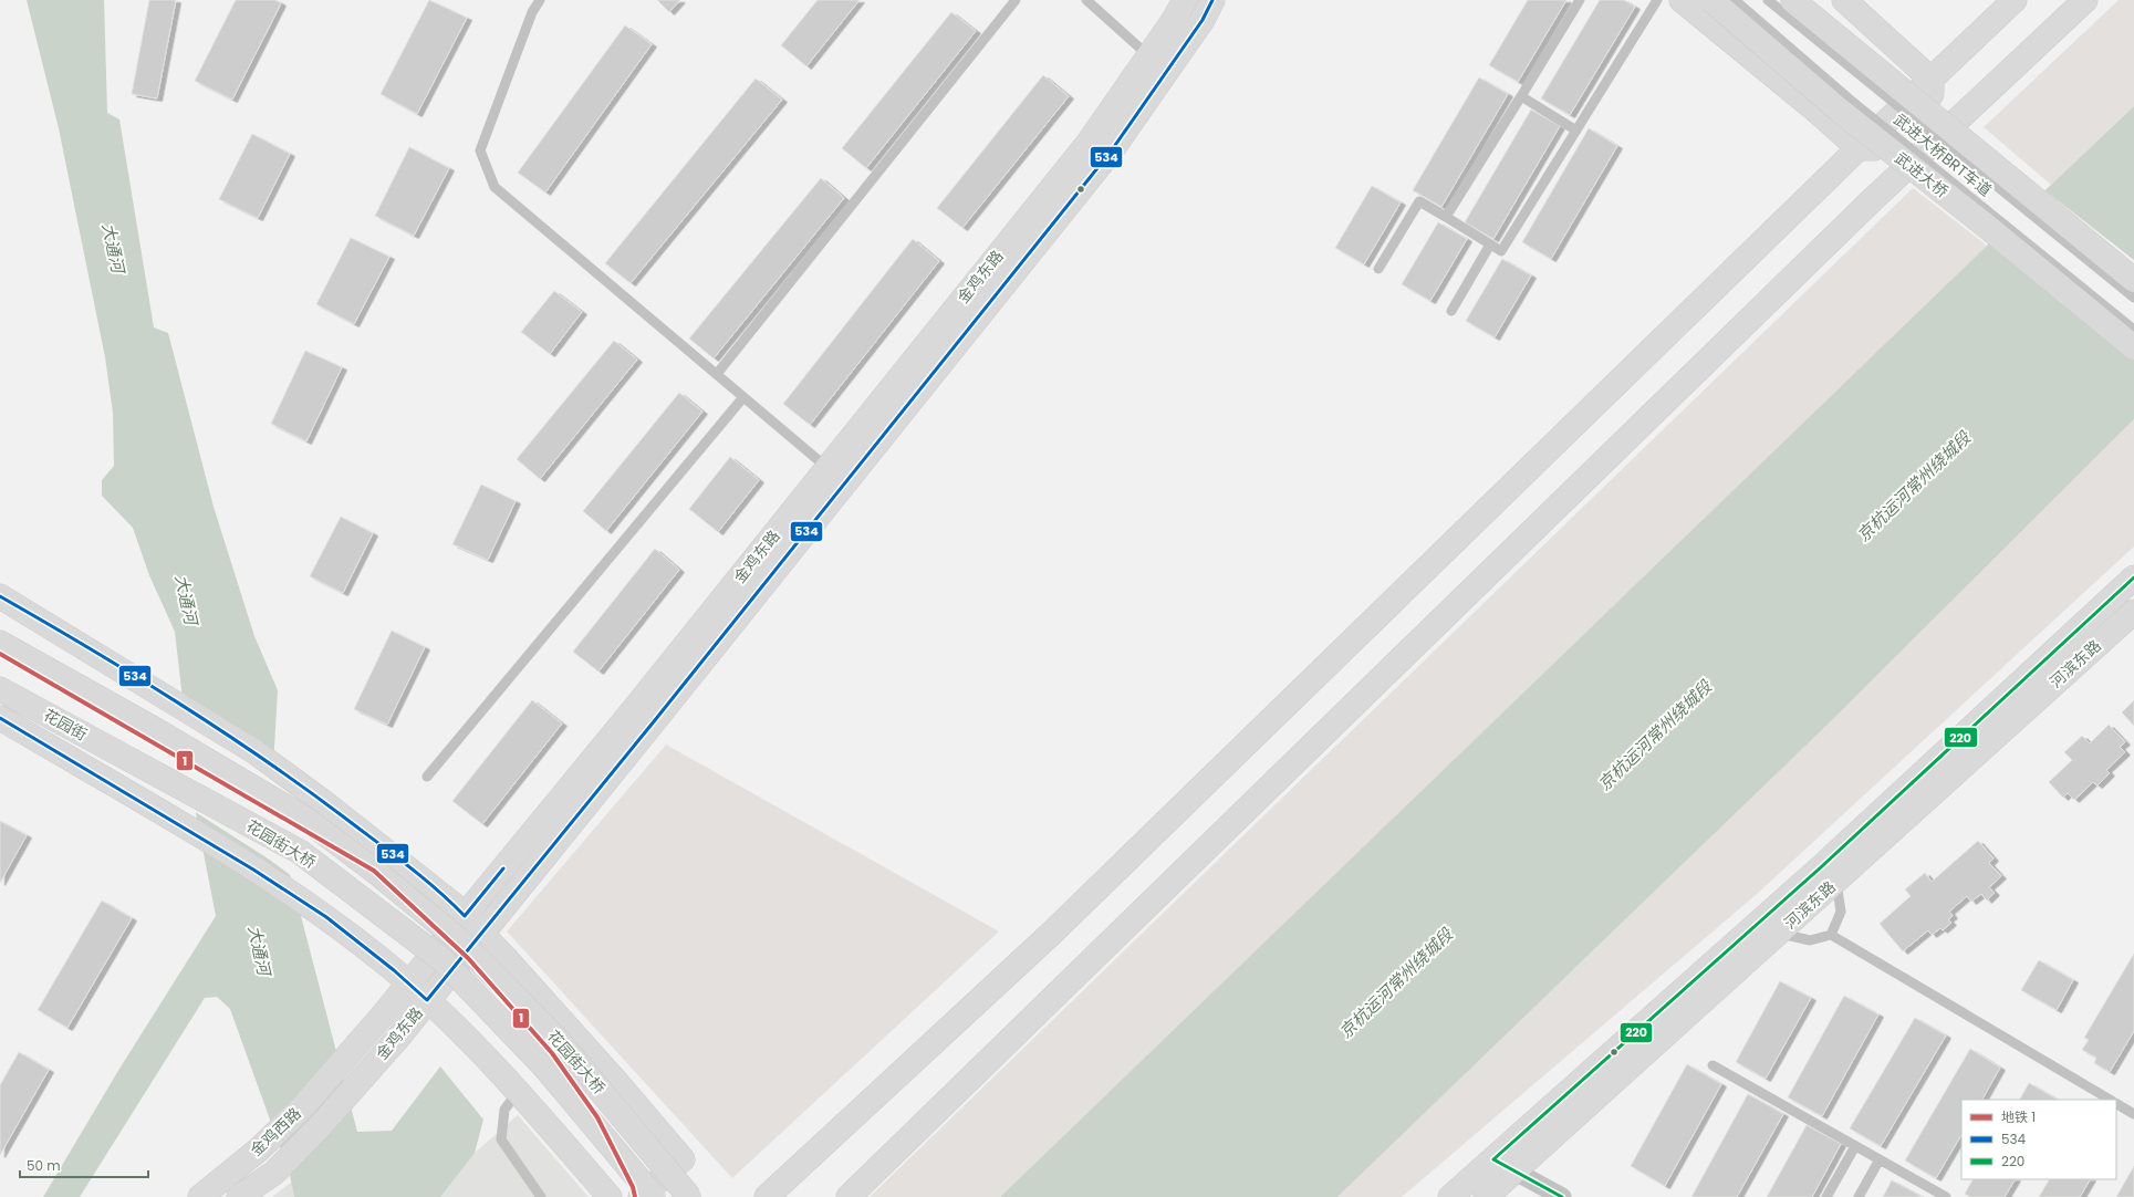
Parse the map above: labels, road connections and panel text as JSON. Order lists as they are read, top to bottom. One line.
{"streets":{"main road":["武进大桥","金鸡东路","河滨东路","花园街","花园街大桥","金鸡西路"],"lane":["武进大桥BRT车道"]},"crossings":[["金鸡东路","金鸡西路"],["花园街","花园街大桥"]],"water":["大通河","京杭运河常州绕城段"],"lines":["transit line 534","transit line 220","metro line 1"],"legend":["地铁 1","534","220"],"scale_bar":"50 m"}
